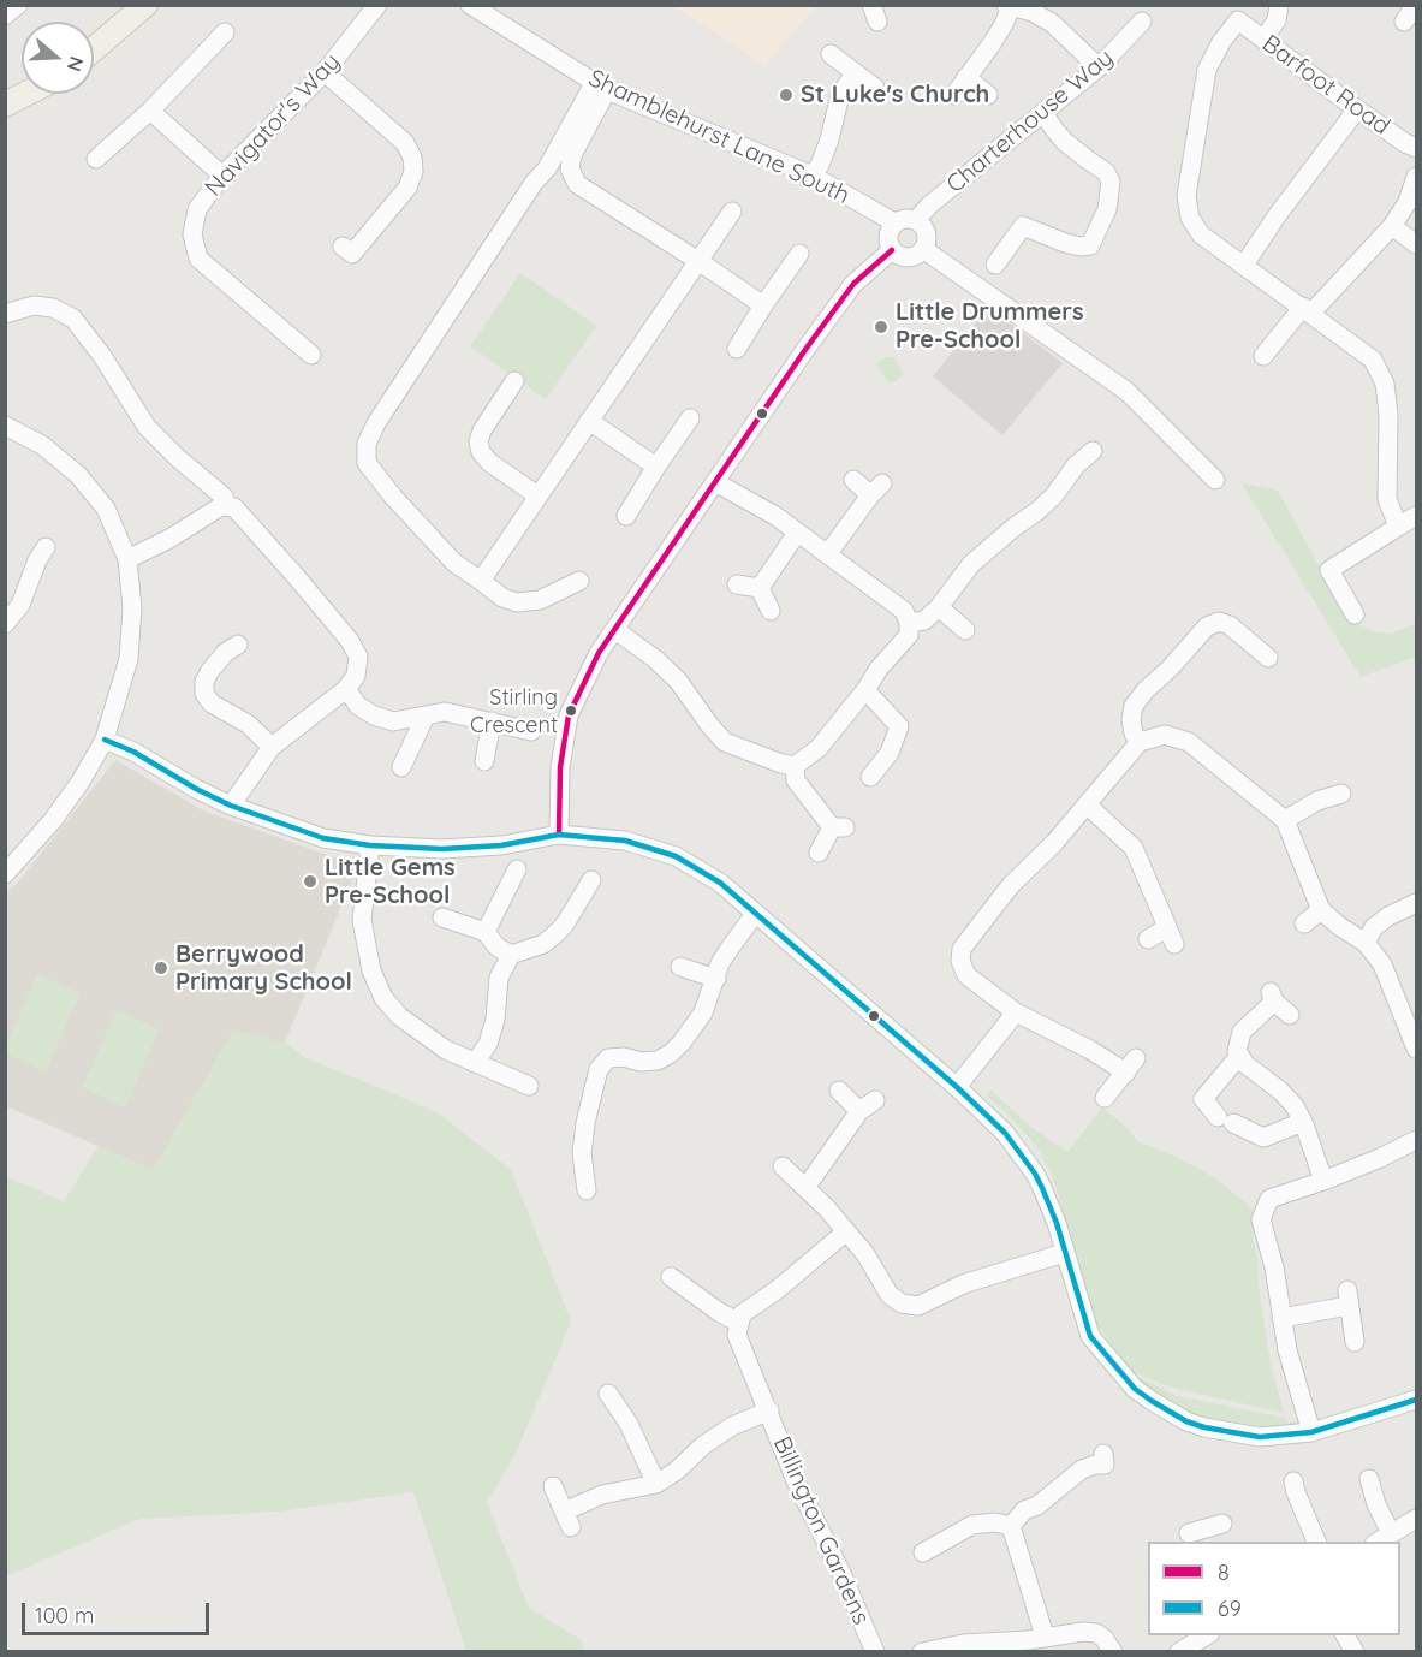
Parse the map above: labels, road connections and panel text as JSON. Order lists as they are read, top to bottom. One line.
{"streets":{"street":["Barfoot Road","Charterhouse Way","Navigator's Way","Shamblehurst Lane South","Billington Gardens"]},"crossings":[["Charterhouse Way","Shamblehurst Lane South"]],"places":["St Luke's Church","Little Drummers Pre-School","Stirling Crescent","Little Gems Pre-School","Berrywood Primary School"],"lines":["transit line 8","transit line 69"],"legend":["8","69"],"scale_bar":"100 m","north":"right"}
